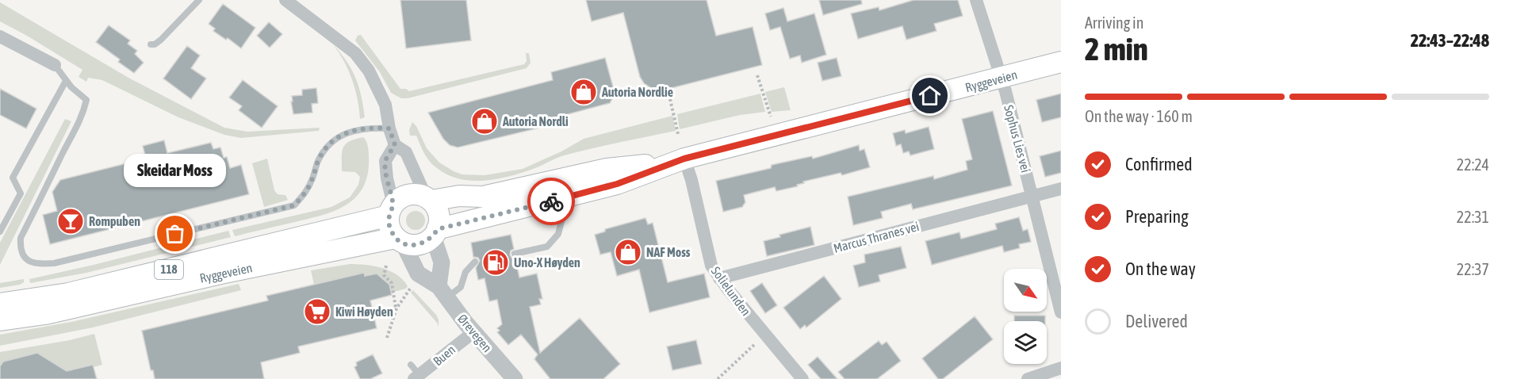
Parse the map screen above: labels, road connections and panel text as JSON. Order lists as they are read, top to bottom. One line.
{"streets":{"main road":["Ryggeveien","118"],"street":["Sophus Lies vei","Marcus Thranes vei","Solielunden","Ørevegen","Buen"]},"crossings":[["Ryggeveien","Sophus Lies vei"],["Ryggeveien","118"],["Ryggeveien","Solielunden"],["Ryggeveien","Ørevegen"],["Sophus Lies vei","Marcus Thranes vei"],["Marcus Thranes vei","Solielunden"],["118","Ørevegen"],["Ørevegen","Buen"]],"places":{"shop":["Autoria Nordlie","Autoria Nordli","NAF Moss"],"bar":["Rompuben"],"other":["Skeidar Moss"],"fuel station":["Uno-X Høyden"],"supermarket":["Kiwi Høyden"]},"north":"bottom right","page":{"heading":["2 min","Arriving in","22:43–22:48"],"bar":"On the way · 160 m","list":[["Confirmed","22:24"],["Preparing","22:31"],["On the way","22:37"],"Delivered"],"bubble":"Skeidar Moss"}}
